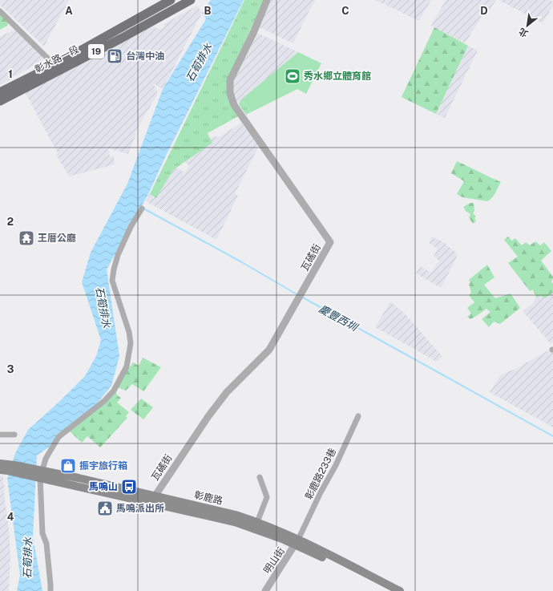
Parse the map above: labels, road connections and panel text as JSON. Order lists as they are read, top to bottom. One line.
{"streets":{"main road":["19","彰水路一段","彰鹿路"],"street":["瓦磘街","彰鹿路233巷","明山街"]},"crossings":[["瓦磘街","彰鹿路"],["彰鹿路233巷","彰鹿路"],["彰鹿路233巷","明山街"],["彰鹿路","明山街"]],"water":["石筍排水","慶豐西圳"],"places":{"fuel station":["台灣中油"],"sports":["秀水鄉立體育館"],"temple":["王厝公廳"],"shop":["振宇旅行箱"],"bus stop":["馬鳴山"],"public building":["馬鳴派出所"]},"north":"bottom left","grid":{"columns":["A","B","C","D"],"rows":["1","2","3","4"]}}
